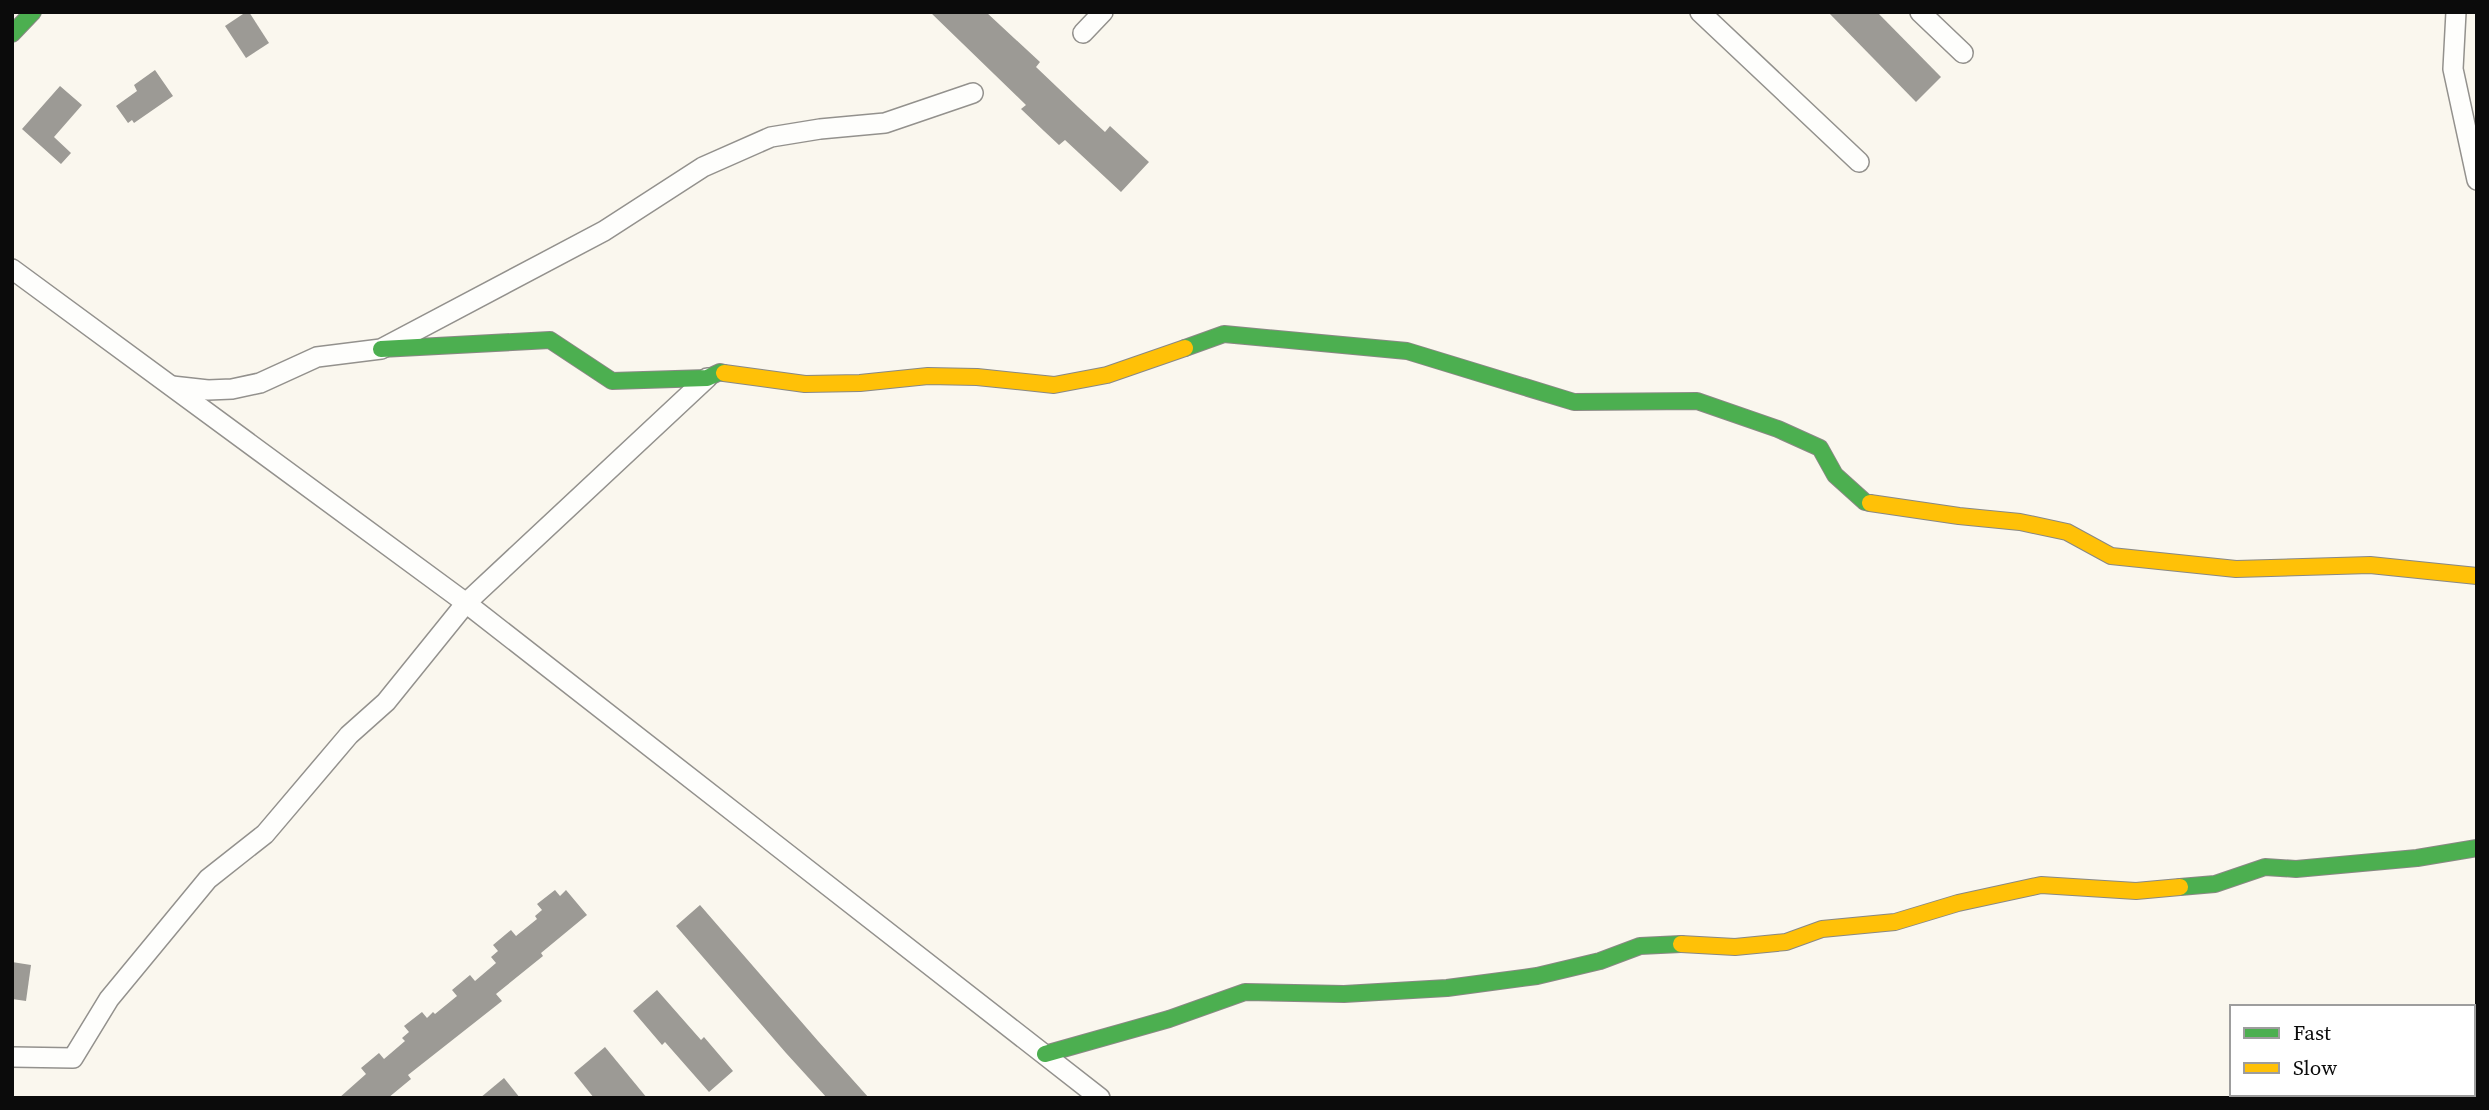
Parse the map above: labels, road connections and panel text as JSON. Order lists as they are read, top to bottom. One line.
{"legend":["Fast","Slow"]}
